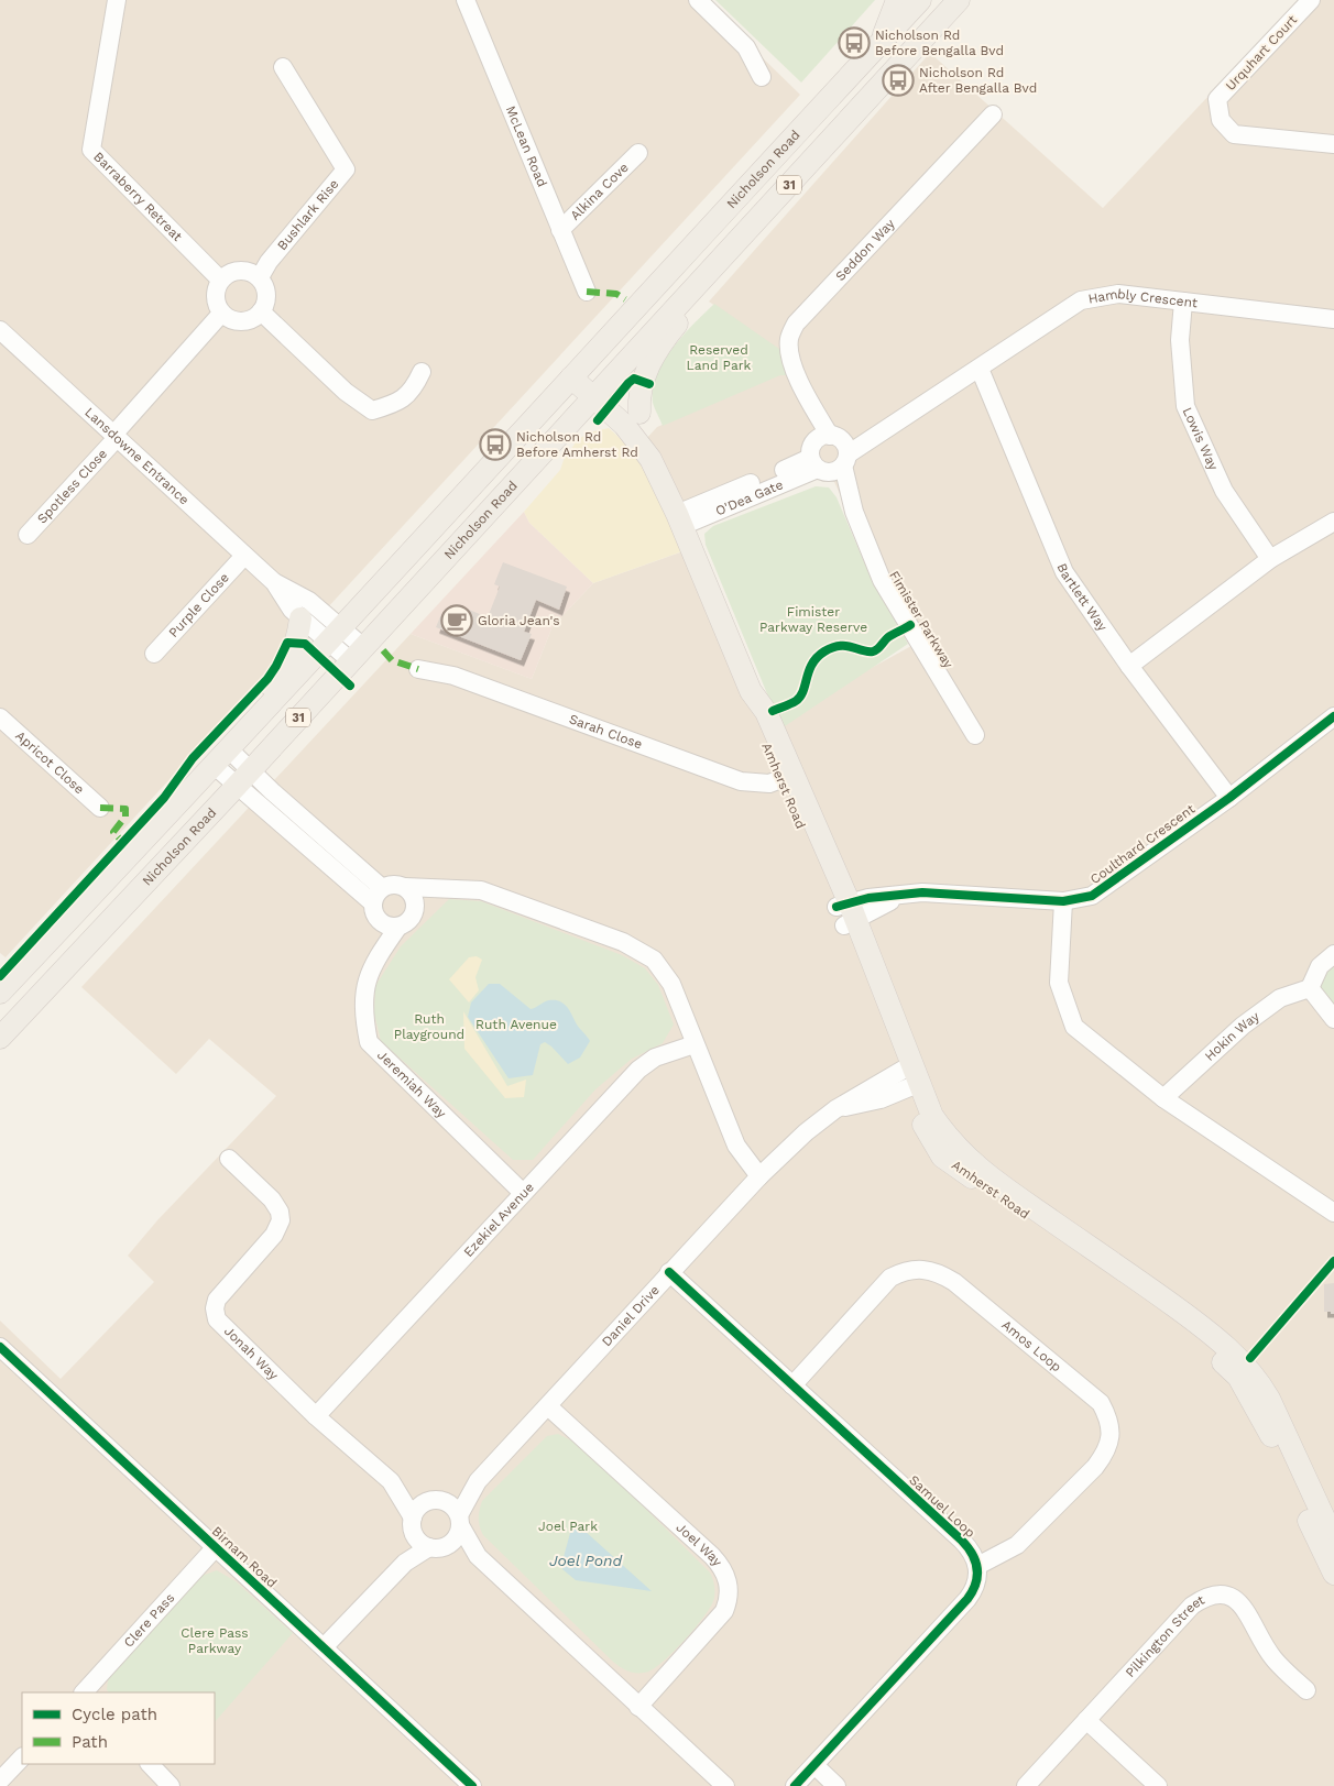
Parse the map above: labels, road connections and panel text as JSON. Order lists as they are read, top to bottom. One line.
{"streets":{"main road":["Nicholson Road","31","Amherst Road"],"street":["Urquhart Court","McLean Road","Alkina Cove","Barraberry Retreat","Bushlark Rise","Seddon Way","Hambly Crescent","Lowis Way","Lansdowne Entrance","Spotless Close","O'Dea Gate","Bartlett Way","Purple Close","Fimister Parkway","Sarah Close","Apricot Close","Coulthard Crescent","Hokin Way","Jeremiah Way","Ezekiel Avenue","Daniel Drive","Amos Loop","Jonah Way","Samuel Loop","Joel Way","Birnam Road","Clere Pass","Pilkington Street"]},"crossings":[["McLean Road","Alkina Cove"],["Nicholson Road","Lansdowne Entrance"],["Nicholson Road","Amherst Road"],["Barraberry Retreat","Bushlark Rise"],["Seddon Way","Hambly Crescent"],["Seddon Way","O'Dea Gate"],["Seddon Way","Fimister Parkway"],["Hambly Crescent","Lowis Way"],["Hambly Crescent","O'Dea Gate"],["Hambly Crescent","Bartlett Way"],["Hambly Crescent","Fimister Parkway"],["Lansdowne Entrance","Spotless Close"],["Lansdowne Entrance","Purple Close"],["O'Dea Gate","Fimister Parkway"],["O'Dea Gate","Amherst Road"],["Bartlett Way","Coulthard Crescent"],["Sarah Close","Amherst Road"],["Amherst Road","Coulthard Crescent"],["Amherst Road","Daniel Drive"],["Jeremiah Way","Ezekiel Avenue"],["Ezekiel Avenue","Jonah Way"],["Daniel Drive","Jonah Way"],["Daniel Drive","Samuel Loop"],["Daniel Drive","Joel Way"],["Daniel Drive","Birnam Road"],["Amos Loop","Samuel Loop"],["Birnam Road","Clere Pass"]],"water":["Joel Pond"],"parks":["Reserved Land Park","Fimister Parkway Reserve","Ruth Playground","Ruth Avenue","Joel Park","Clere Pass Parkway"],"places":{"bus stop":["Nicholson Rd Before Bengalla Bvd","Nicholson Rd After Bengalla Bvd","Nicholson Rd Before Amherst Rd"],"cafe":["Gloria Jean's"]},"legend":["Cycle path","Path"]}
